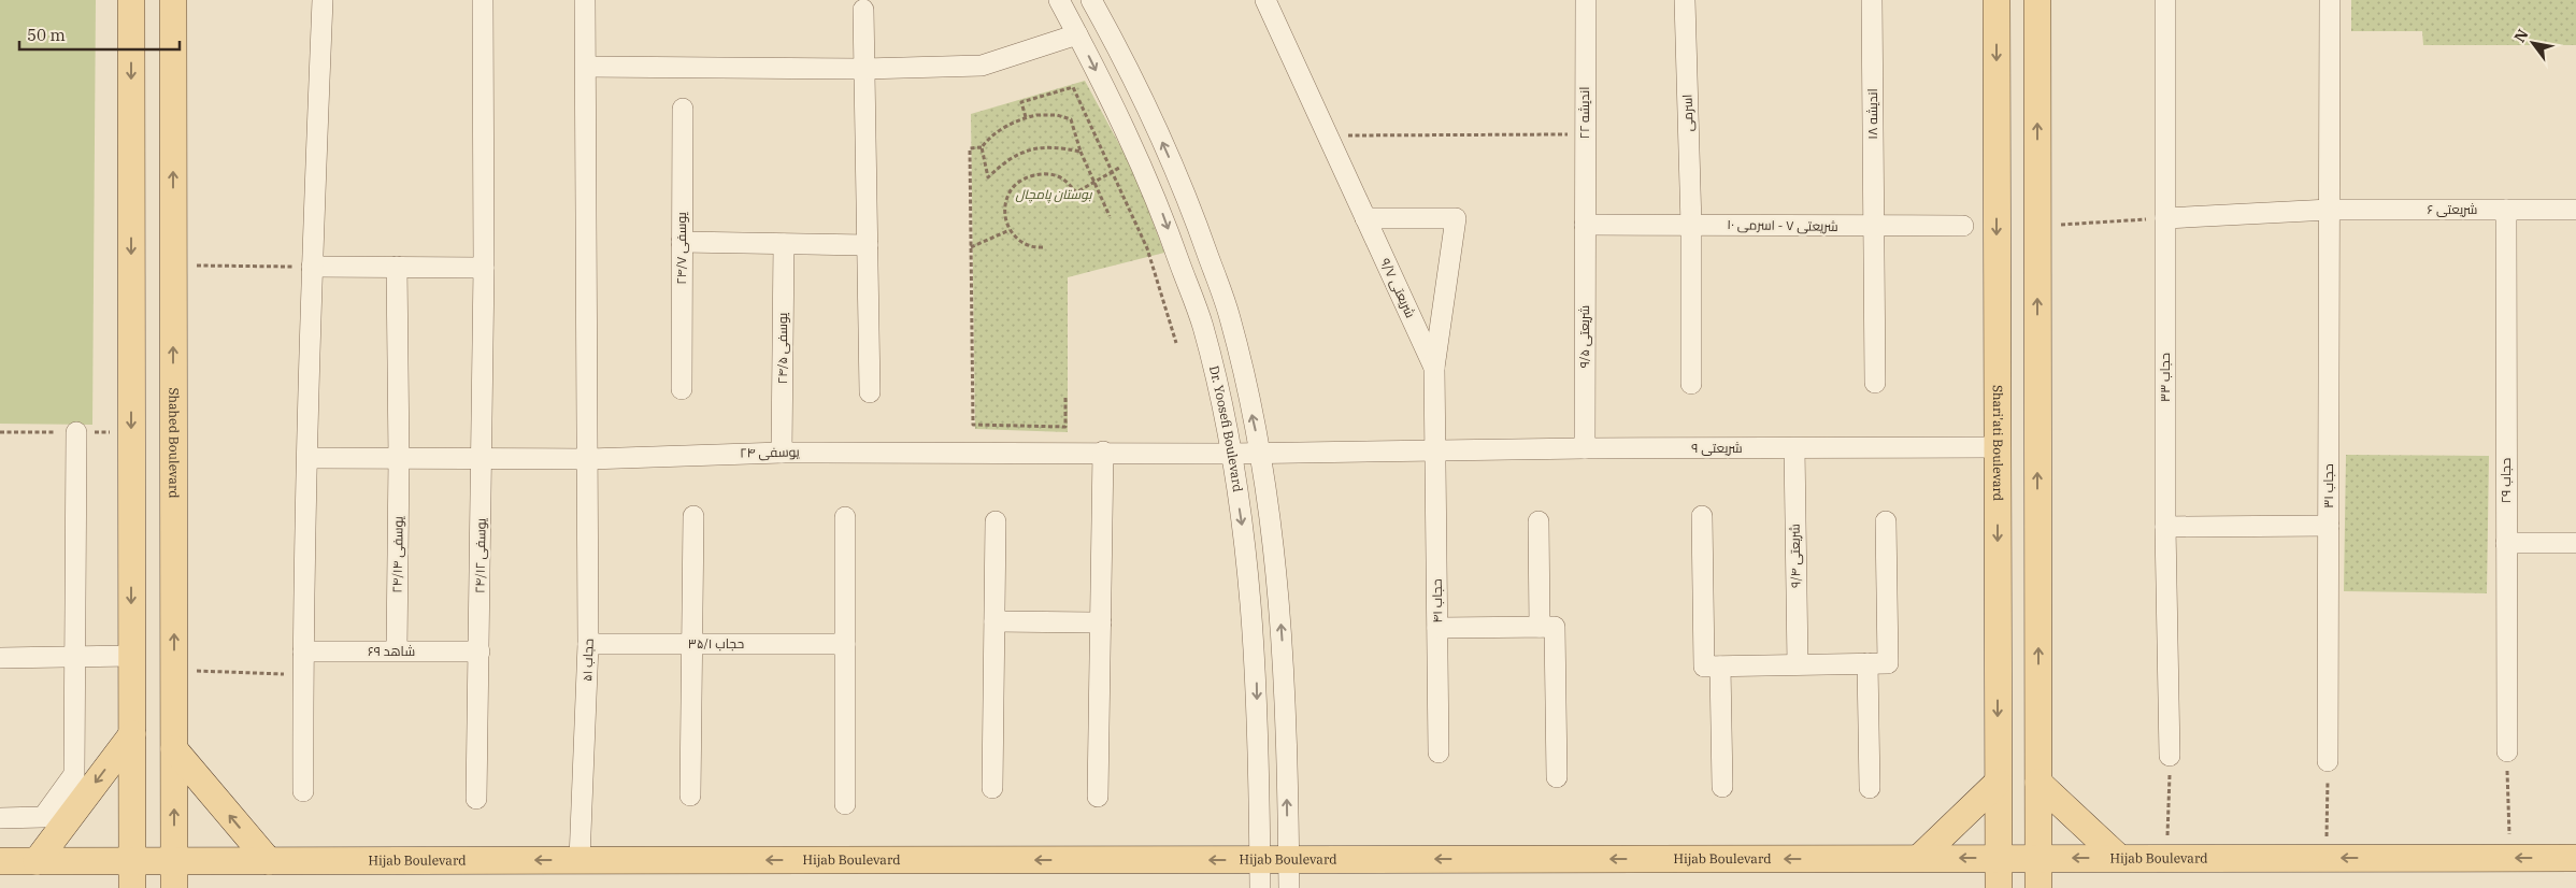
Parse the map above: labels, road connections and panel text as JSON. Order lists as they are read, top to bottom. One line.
{"streets":{"main road":["Shahed Boulevard","Shari'ati Boulevard","Hijab Boulevard"],"street":["اندیشه ۲۲","اسرمی","اندیشه ۱۸","شریعتی ۶","شریعتی ۷ - اسرمی ۱۰","یوسفی ۲۴/۷","شریعتی ۹/۷","شریعتی ۹/۵","یوسفی ۲۴/۵","حجاب ۳۳","Dr. Yoosefi Boulevard","شریعتی ۹","یوسفی ۲۴","حجاب ۲۹","حجاب ۳۱","یوسفی ۲۴/۱۴","یوسفی ۲۴/۱۲","شریعتی ۹/۴","حجاب ۴۱","حجاب ۳۵/۱","شاهد ۶۹","حجاب ۵۱"]},"crossings":[["اندیشه ۲۲","شریعتی ۷ - اسرمی ۱۰"],["اندیشه ۲۲","شریعتی ۹/۵"],["اسرمی","شریعتی ۷ - اسرمی ۱۰"],["اندیشه ۱۸","شریعتی ۷ - اسرمی ۱۰"],["شریعتی ۶","حجاب ۳۳"],["شریعتی ۶","حجاب ۲۹"],["شریعتی ۶","حجاب ۳۱"],["شریعتی ۷ - اسرمی ۱۰","شریعتی ۹/۵"],["شریعتی ۹/۷","شریعتی ۹"],["شریعتی ۹/۷","حجاب ۴۱"],["شریعتی ۹/۵","شریعتی ۹"],["یوسفی ۲۴/۵","یوسفی ۲۴"],["Dr. Yoosefi Boulevard","شریعتی ۹"],["Dr. Yoosefi Boulevard","یوسفی ۲۴"],["Dr. Yoosefi Boulevard","Hijab Boulevard"],["Shahed Boulevard","Hijab Boulevard"],["Shari'ati Boulevard","شریعتی ۹"],["Shari'ati Boulevard","Hijab Boulevard"],["شریعتی ۹","یوسفی ۲۴"],["شریعتی ۹","شریعتی ۹/۴"],["شریعتی ۹","حجاب ۴۱"],["یوسفی ۲۴","یوسفی ۲۴/۱۴"],["یوسفی ۲۴","یوسفی ۲۴/۱۲"],["یوسفی ۲۴","حجاب ۵۱"],["یوسفی ۲۴/۱۴","شاهد ۶۹"],["یوسفی ۲۴/۱۲","شاهد ۶۹"],["حجاب ۳۵/۱","حجاب ۵۱"],["حجاب ۵۱","Hijab Boulevard"]],"one_way":["Hijab Boulevard"],"parks":["بوستان پامچال"],"scale_bar":"50 m","north":"top left"}
